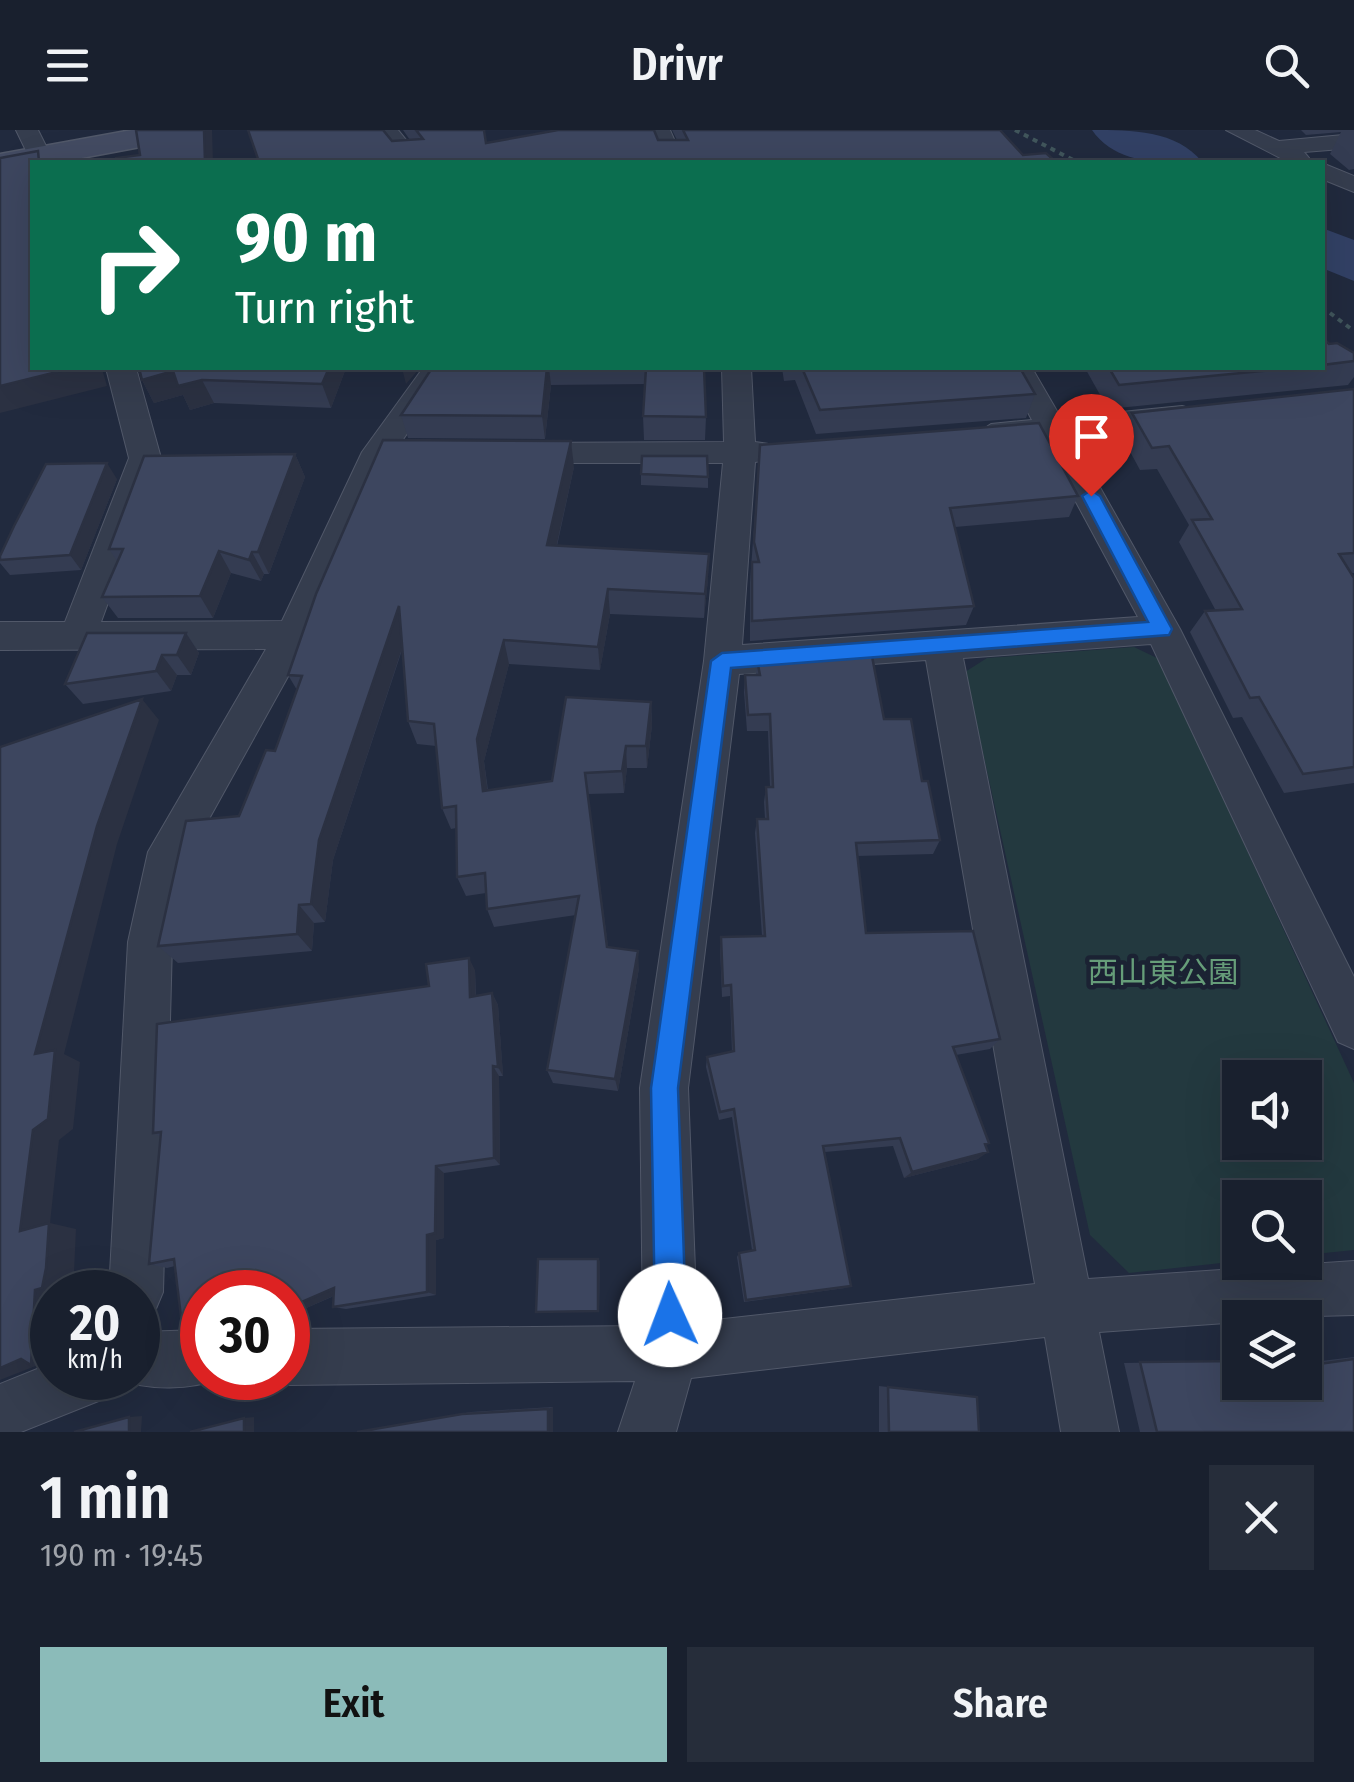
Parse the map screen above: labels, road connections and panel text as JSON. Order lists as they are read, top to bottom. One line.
{"parks":["西山東公園"],"page":{"header":"Drivr","turn":["90 m","Turn right"],"speed":"20 km/h","limit":"30","heading":["1 min","190 m · 19:45"],"buttons":["Exit","Share"]}}
